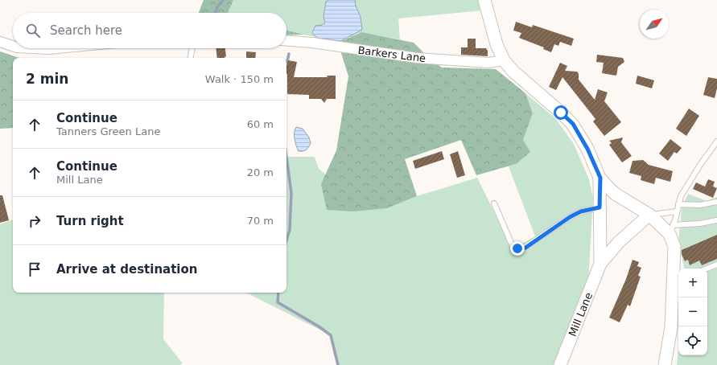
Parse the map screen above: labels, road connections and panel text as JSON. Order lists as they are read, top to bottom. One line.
{"streets":{"street":["Barkers Lane","Mill Lane"]},"north":"top right","page":{"search":"Search here","heading":["2 min","Walk · 150 m"],"list":[["Continue","Tanners Green Lane","60 m"],["Continue","Mill Lane","20 m"],["Turn right","70 m"],"Arrive at destination"],"map_buttons":["+","−"]}}
